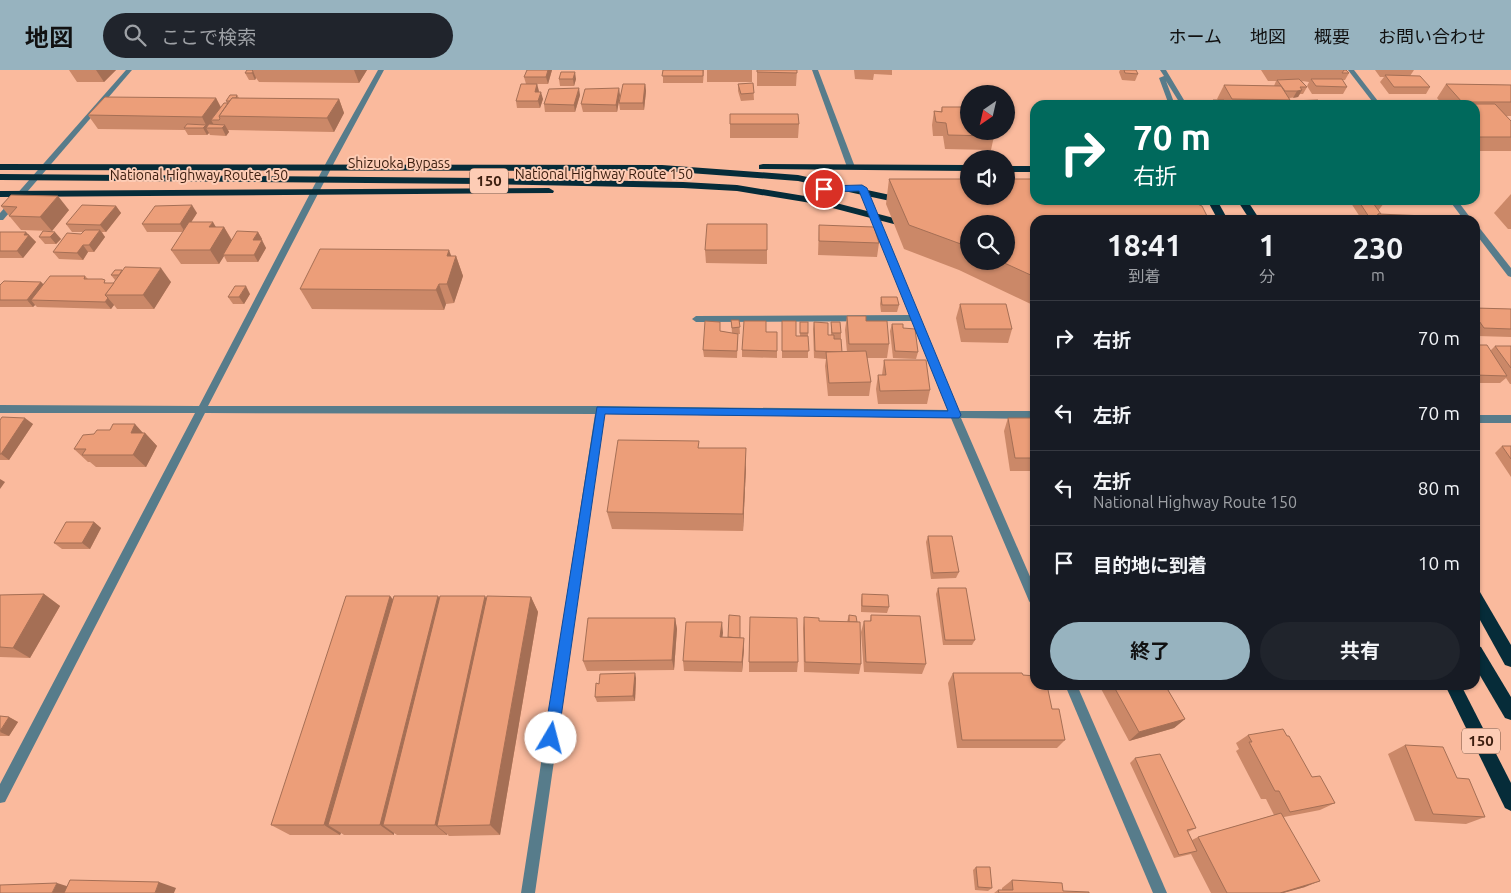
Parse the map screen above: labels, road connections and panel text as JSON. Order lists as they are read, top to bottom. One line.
{"streets":{"highway":["Shizuoka Bypass","National Highway Route 150","150"]},"north":"bottom left","page":{"header":"地図","search":"ここで検索","nav":["ホーム","地図","概要","お問い合わせ"],"turn":["70 m","右折"],"eta":["18:41","到着","1","分","230","m"],"list":[{"name":"右折","value":"70 m"},{"name":"左折","value":"70 m"},{"name":"左折","note":"National Highway Route 150","value":"80 m"},{"name":"目的地に到着","value":"10 m"}],"buttons":["終了","共有"]}}
